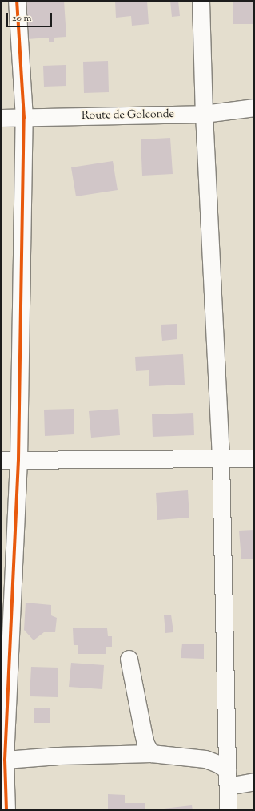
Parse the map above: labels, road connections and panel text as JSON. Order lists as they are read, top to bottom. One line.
{"streets":{"street":["Route de Golconde"]},"scale_bar":"20 m"}
